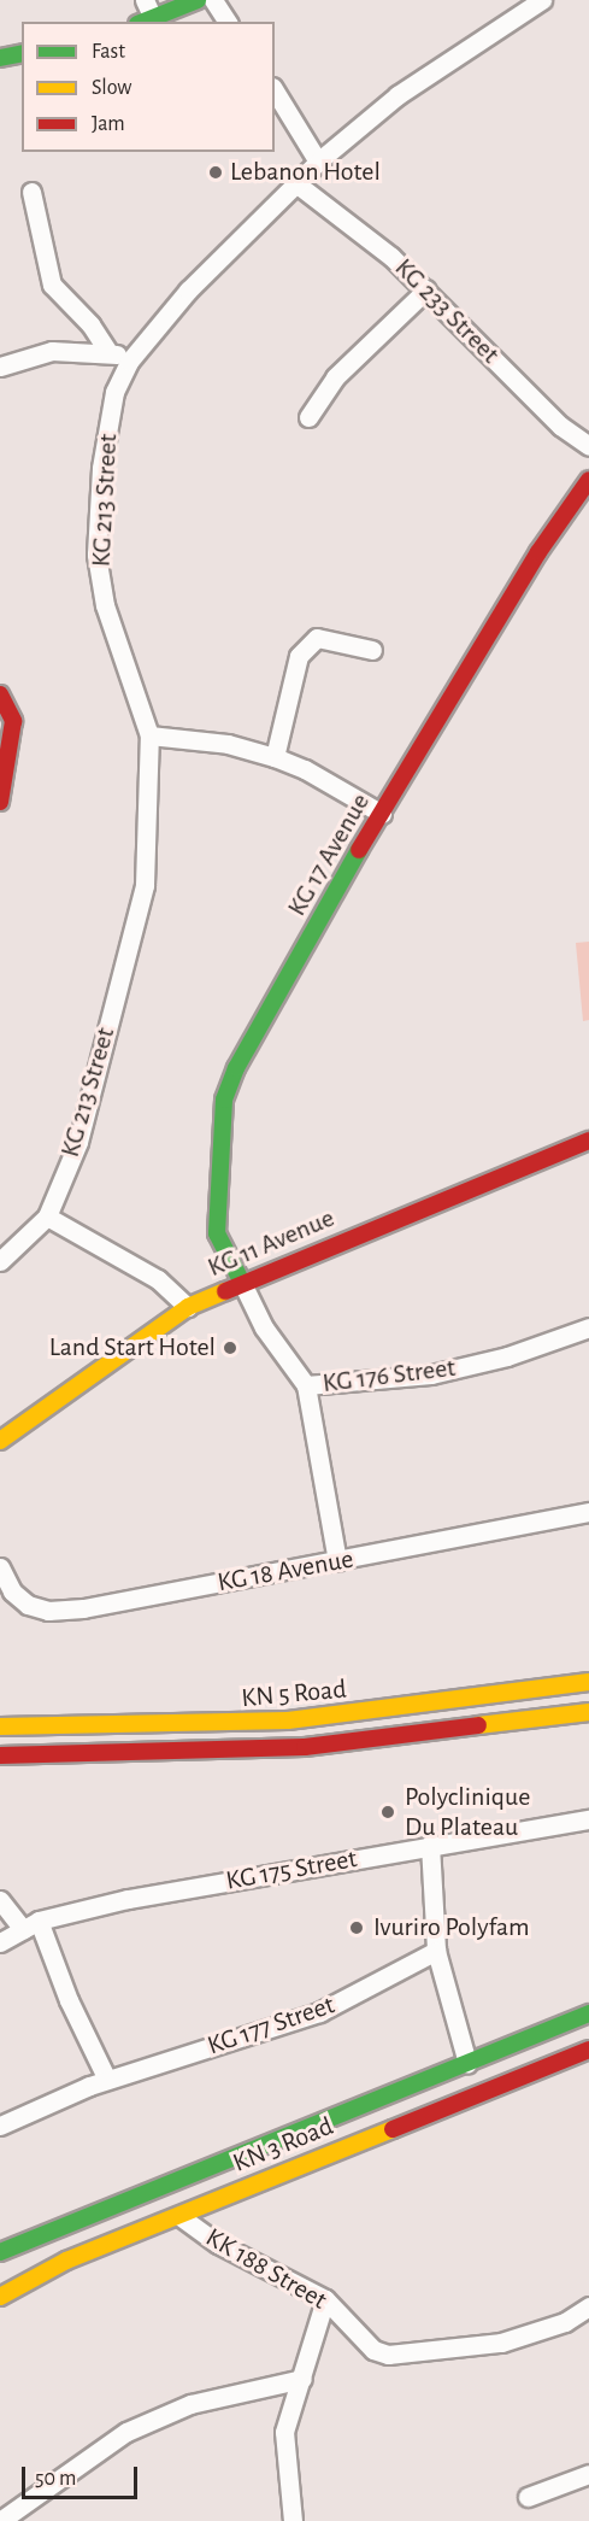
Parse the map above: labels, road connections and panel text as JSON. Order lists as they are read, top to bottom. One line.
{"streets":{"main road":["KG 17 Avenue","KG 11 Avenue","KN 5 Road","KN 3 Road"],"street":["KG 233 Street","KG 213 Street","KG 176 Street","KG 18 Avenue","KG 175 Street","KG 177 Street","KK 188 Street"]},"crossings":[["KG 233 Street","KG 213 Street"],["KG 17 Avenue","KG 11 Avenue"],["KG 17 Avenue","KG 176 Street"],["KG 11 Avenue","KG 176 Street"],["KN 3 Road","KK 188 Street"]],"places":["Lebanon Hotel","Land Start Hotel","Polyclinique Du Plateau","Ivuriro Polyfam"],"legend":["Fast","Slow","Jam"],"scale_bar":"50 m"}
